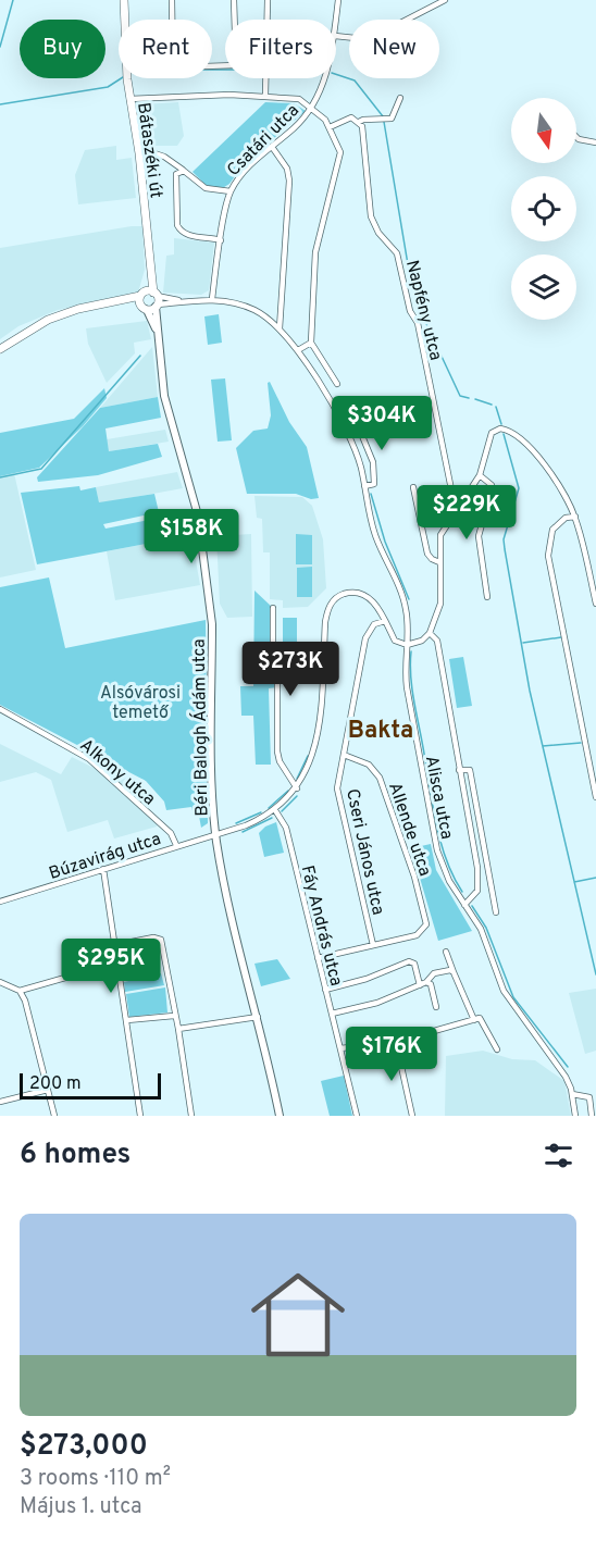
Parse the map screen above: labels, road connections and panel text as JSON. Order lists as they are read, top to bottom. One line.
{"streets":{"main road":["Bátaszéki út"],"street":["Csatári utca","Napfény utca","Béri Balogh Ádám utca","Alkony utca","Alisca utca","Allende utca","Cseri János utca","Búzavirág utca","Fáy András utca"]},"crossings":[["Csatári utca","Alisca utca"],["Béri Balogh Ádám utca","Alisca utca"],["Béri Balogh Ádám utca","Búzavirág utca"],["Alkony utca","Búzavirág utca"],["Allende utca","Cseri János utca"],["Búzavirág utca","Fáy András utca"]],"districts":["Bakta"],"parks":["Alsóvárosi temető"],"scale_bar":"200 m","north":"bottom","page":{"chip":["Buy","Rent","Filters","New"],"price":["$304K","$229K","$158K","$273K","$295K","$176K"],"scale":"200 m","heading":"6 homes","list":[{"name":"$273,000","note":"3 rooms · 110 m² · Május 1. utca"}]}}
